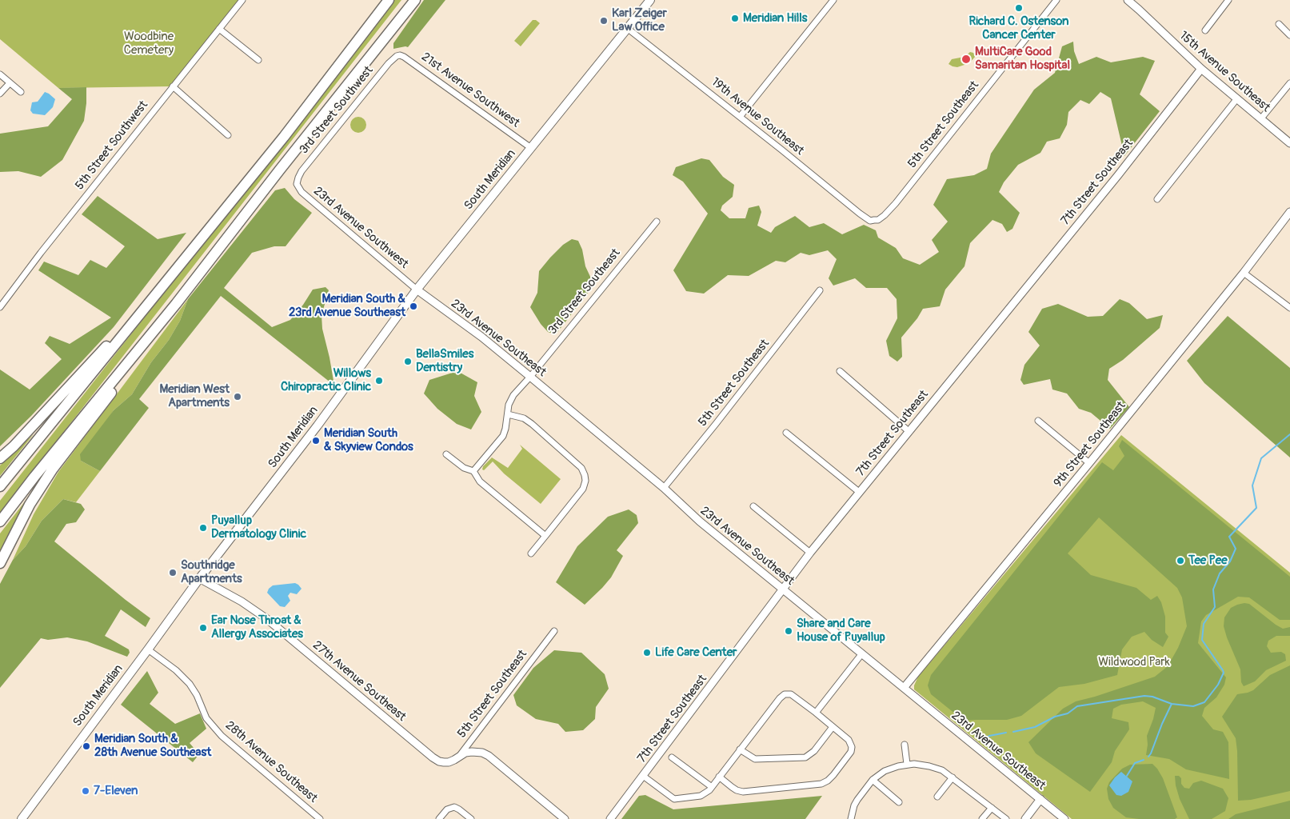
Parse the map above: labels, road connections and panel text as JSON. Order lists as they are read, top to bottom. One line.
{"streets":{"main road":["South Meridian"],"street":["15th Avenue Southeast","21st Avenue Southwest","3rd Street Southwest","19th Avenue Southeast","5th Street Southeast","5th Street Southwest","7th Street Southeast","23rd Avenue Southwest","3rd Street Southeast","23rd Avenue Southeast","9th Street Southeast","27th Avenue Southeast","28th Avenue Southeast"]},"crossings":[["15th Avenue Southeast","7th Street Southeast"],["21st Avenue Southwest","3rd Street Southwest"],["21st Avenue Southwest","South Meridian"],["3rd Street Southwest","23rd Avenue Southwest"],["19th Avenue Southeast","5th Street Southeast"],["19th Avenue Southeast","South Meridian"],["5th Street Southeast","23rd Avenue Southeast"],["5th Street Southeast","27th Avenue Southeast"],["South Meridian","23rd Avenue Southwest"],["South Meridian","23rd Avenue Southeast"],["South Meridian","27th Avenue Southeast"],["South Meridian","28th Avenue Southeast"],["7th Street Southeast","23rd Avenue Southeast"],["23rd Avenue Southwest","23rd Avenue Southeast"],["3rd Street Southeast","23rd Avenue Southeast"],["23rd Avenue Southeast","9th Street Southeast"]],"parks":["Woodbine Cemetery","Wildwood Park"],"places":["Richard C. Ostenson Cancer Center","Meridian Hills","Karl Zeiger Law Office","MultiCare Good Samaritan Hospital","Meridian South & 23rd Avenue Southeast","BellaSmiles Dentistry","Willows Chiropractic Clinic","Meridian West Apartments","Meridian South & Skyview Condos","Puyallup Dermatology Clinic","Tee Pee","Southridge Apartments","Ear Nose Throat & Allergy Associates","Share and Care House of Puyallup","Life Care Center","Meridian South & 28th Avenue Southeast","7-Eleven"]}
